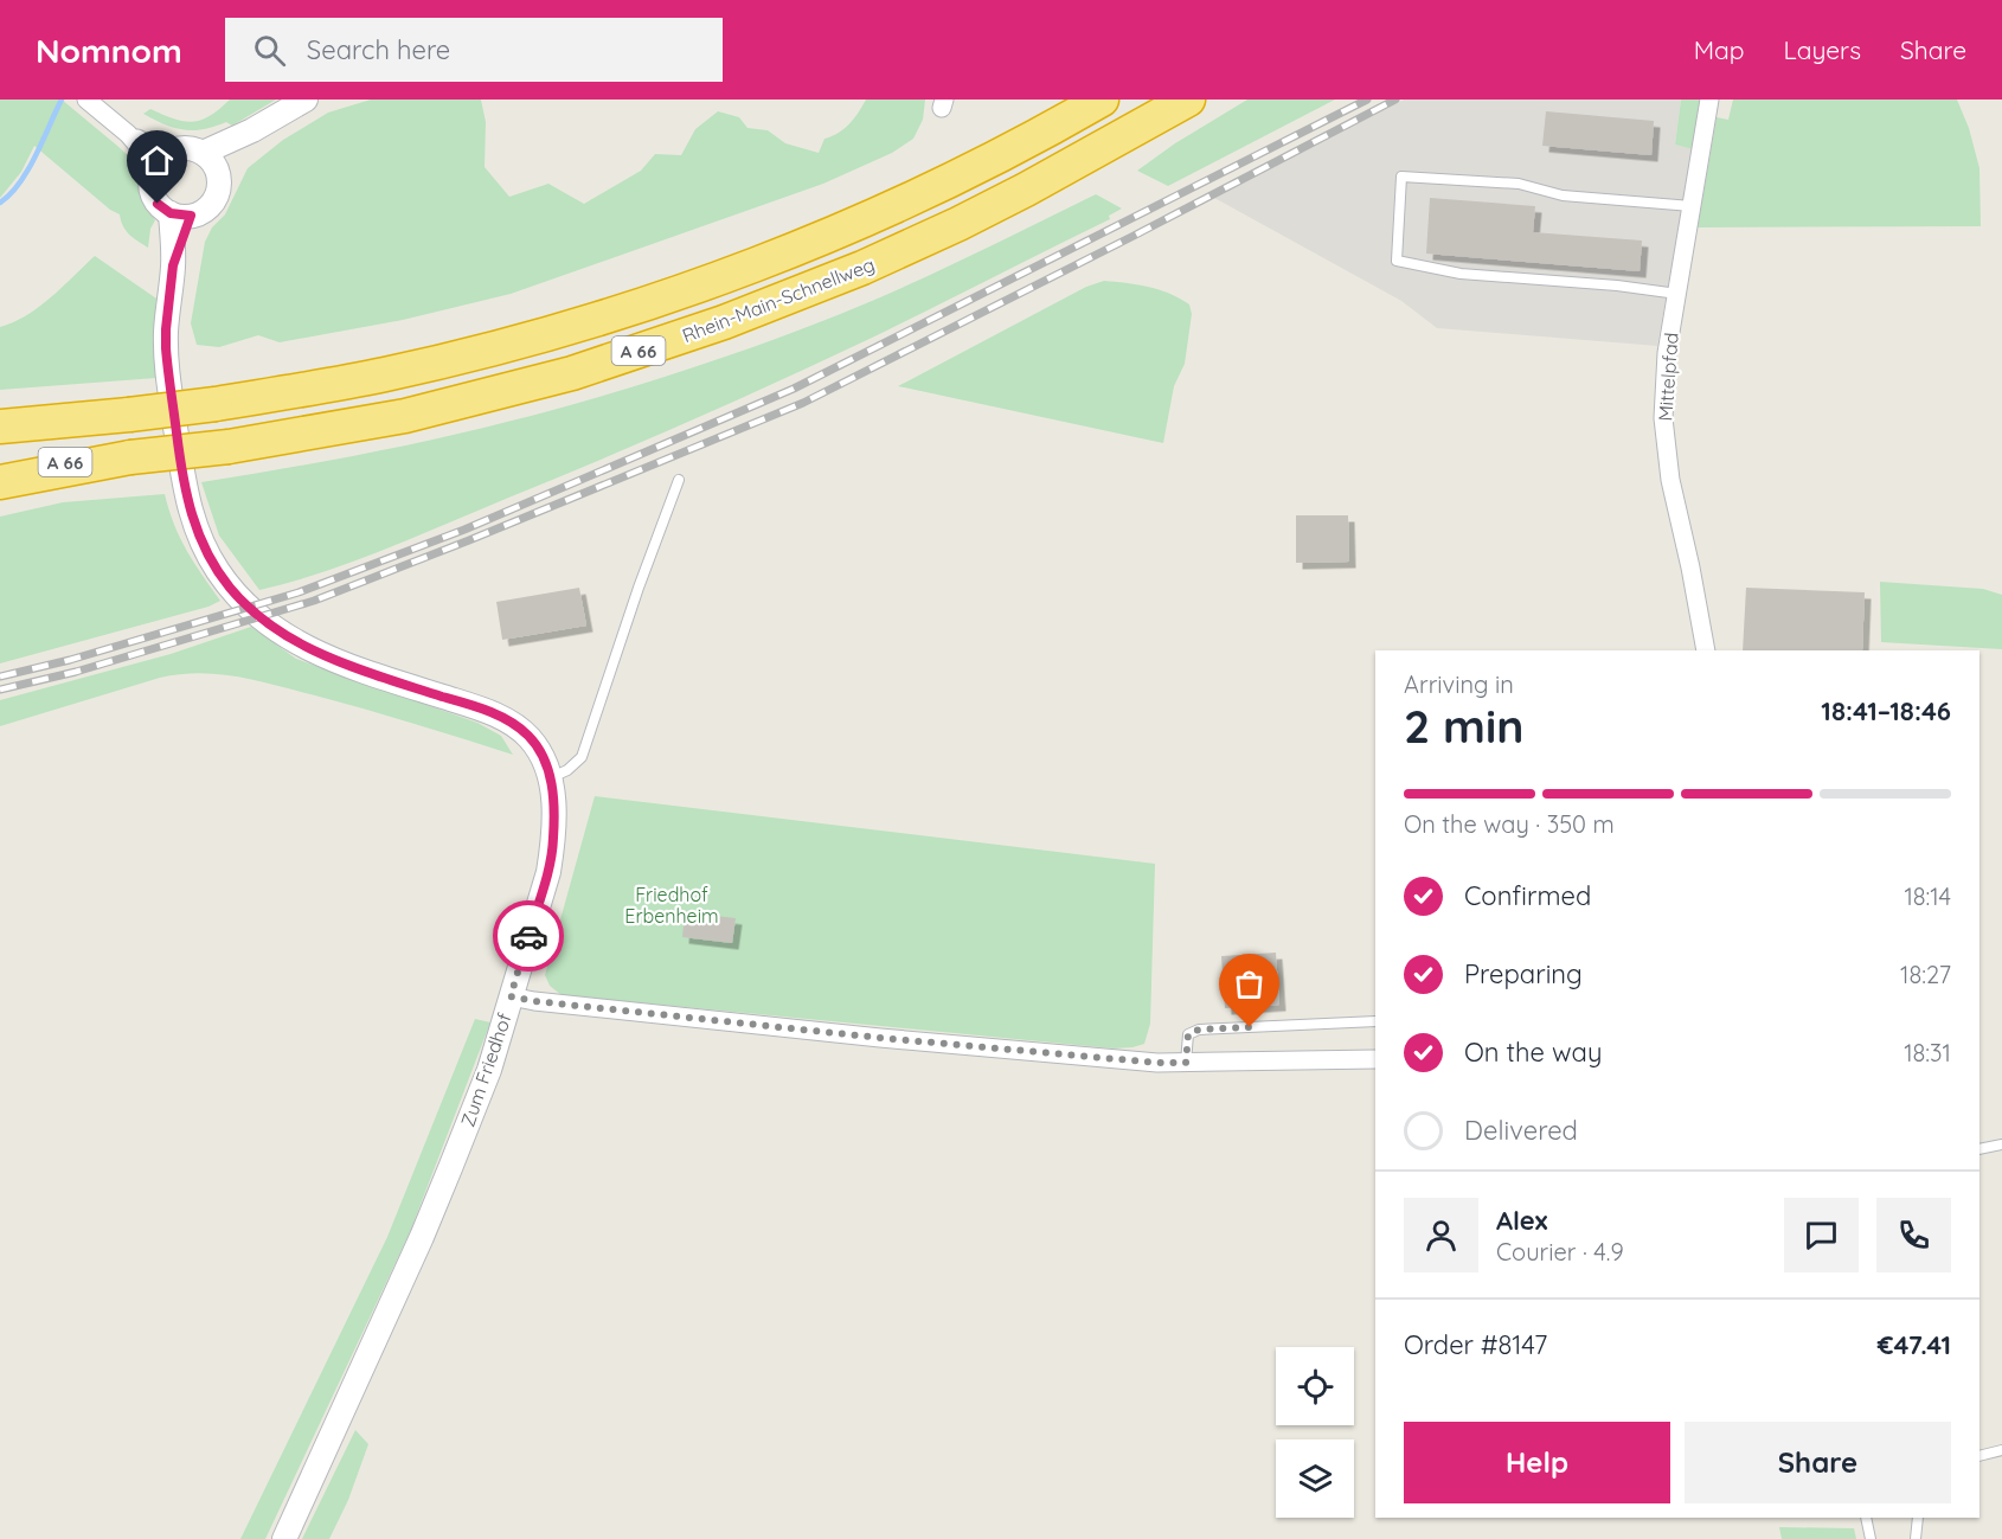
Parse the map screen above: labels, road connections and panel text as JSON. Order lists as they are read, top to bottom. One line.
{"streets":{"highway":["Rhein-Main-Schnellweg","A 66"],"street":["Mittelpfad","Zum Friedhof"]},"crossings":[["Rhein-Main-Schnellweg","A 66"]],"parks":["Friedhof Erbenheim"],"page":{"header":"Nomnom","search":"Search here","nav":["Map","Layers","Share"],"heading":["2 min","Arriving in","18:41–18:46"],"panel":["Alex","Courier · 4.9","Order #8147","€47.41"],"bar":"On the way · 350 m","list":[["Confirmed","18:14"],["Preparing","18:27"],["On the way","18:31"],"Delivered"],"buttons":["Help","Share"]}}
